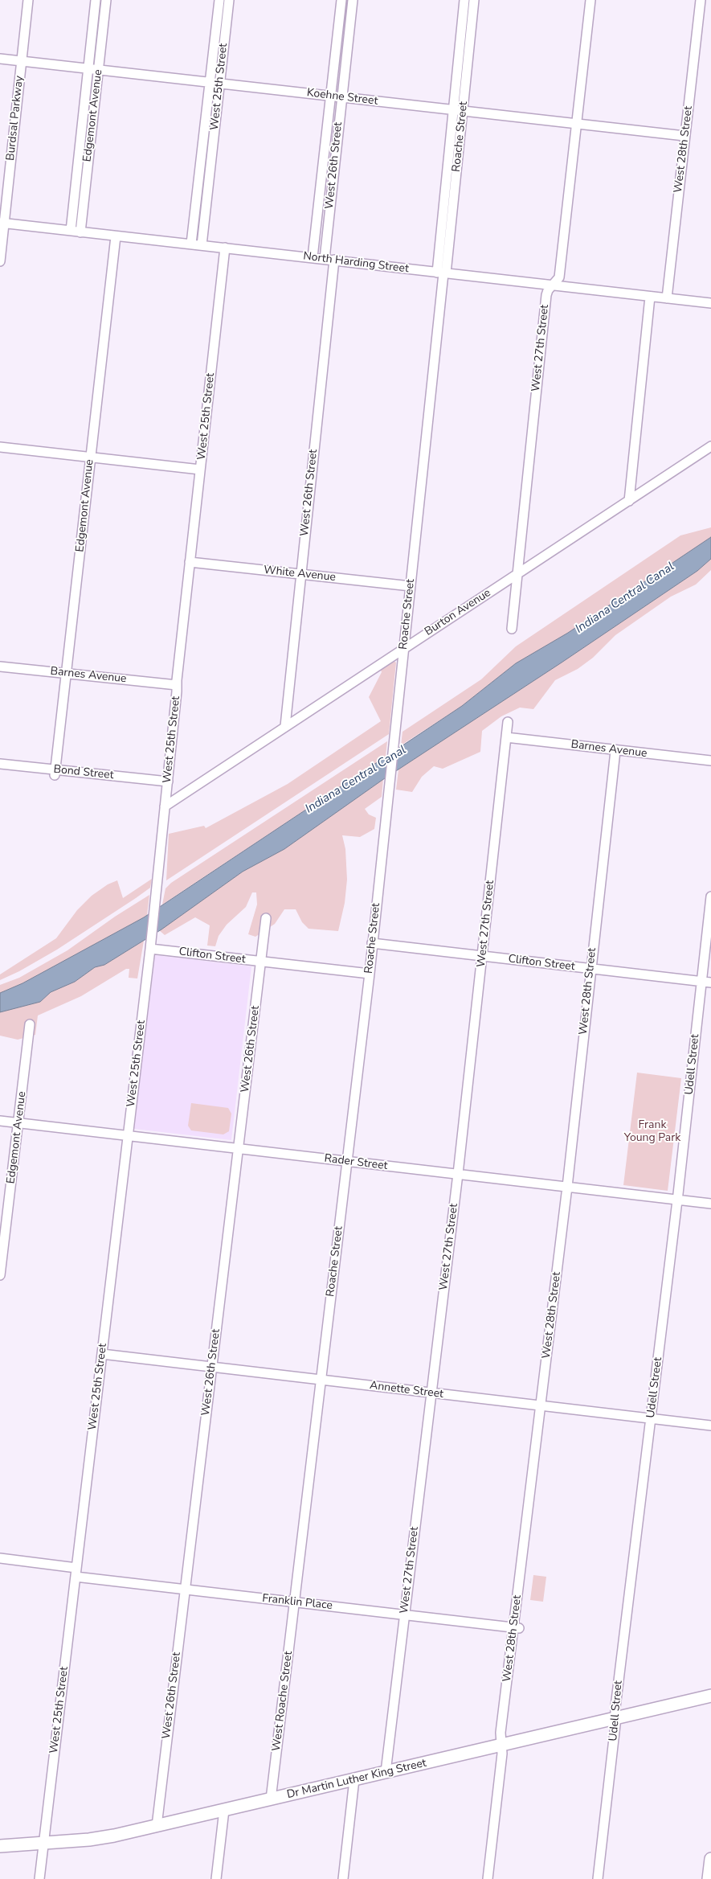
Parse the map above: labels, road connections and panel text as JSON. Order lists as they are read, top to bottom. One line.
{"streets":{"main road":["Dr Martin Luther King Street"],"street":["West 25th Street","Koehne Street","Edgemont Avenue","Burdsal Parkway","Roache Street","West 28th Street","West 26th Street","North Harding Street","West 27th Street","White Avenue","Burton Avenue","Barnes Avenue","Bond Street","Clifton Street","Udell Street","Rader Street","Annette Street","Franklin Place","West Roache Street"]},"crossings":[["West 25th Street","Koehne Street"],["West 25th Street","North Harding Street"],["West 25th Street","White Avenue"],["West 25th Street","Burton Avenue"],["West 25th Street","Barnes Avenue"],["West 25th Street","Bond Street"],["West 25th Street","Clifton Street"],["West 25th Street","Rader Street"],["West 25th Street","Annette Street"],["West 25th Street","Franklin Place"],["West 25th Street","Dr Martin Luther King Street"],["Koehne Street","Edgemont Avenue"],["Koehne Street","Burdsal Parkway"],["Koehne Street","Roache Street"],["Koehne Street","West 28th Street"],["Koehne Street","West 26th Street"],["Koehne Street","West 27th Street"],["Edgemont Avenue","North Harding Street"],["Edgemont Avenue","Barnes Avenue"],["Edgemont Avenue","Bond Street"],["Edgemont Avenue","Rader Street"],["Burdsal Parkway","North Harding Street"],["Roache Street","North Harding Street"],["Roache Street","White Avenue"],["Roache Street","Burton Avenue"],["Roache Street","Clifton Street"],["Roache Street","Rader Street"],["Roache Street","Annette Street"],["Roache Street","Franklin Place"],["Roache Street","West Roache Street"],["West 28th Street","North Harding Street"],["West 28th Street","Barnes Avenue"],["West 28th Street","Clifton Street"],["West 28th Street","Rader Street"],["West 28th Street","Annette Street"],["West 28th Street","Franklin Place"],["West 28th Street","Dr Martin Luther King Street"],["West 26th Street","North Harding Street"],["West 26th Street","White Avenue"],["West 26th Street","Burton Avenue"],["West 26th Street","Clifton Street"],["West 26th Street","Rader Street"],["West 26th Street","Annette Street"],["West 26th Street","Franklin Place"],["West 26th Street","Dr Martin Luther King Street"],["North Harding Street","West 27th Street"],["West 27th Street","Burton Avenue"],["West 27th Street","Barnes Avenue"],["West 27th Street","Clifton Street"],["West 27th Street","Rader Street"],["West 27th Street","Annette Street"],["West 27th Street","Franklin Place"],["West 27th Street","Dr Martin Luther King Street"],["Clifton Street","Udell Street"],["Udell Street","Rader Street"],["Udell Street","Annette Street"],["Udell Street","Dr Martin Luther King Street"],["Franklin Place","West Roache Street"],["West Roache Street","Dr Martin Luther King Street"]],"water":["Indiana Central Canal"],"parks":["Frank Young Park"]}
